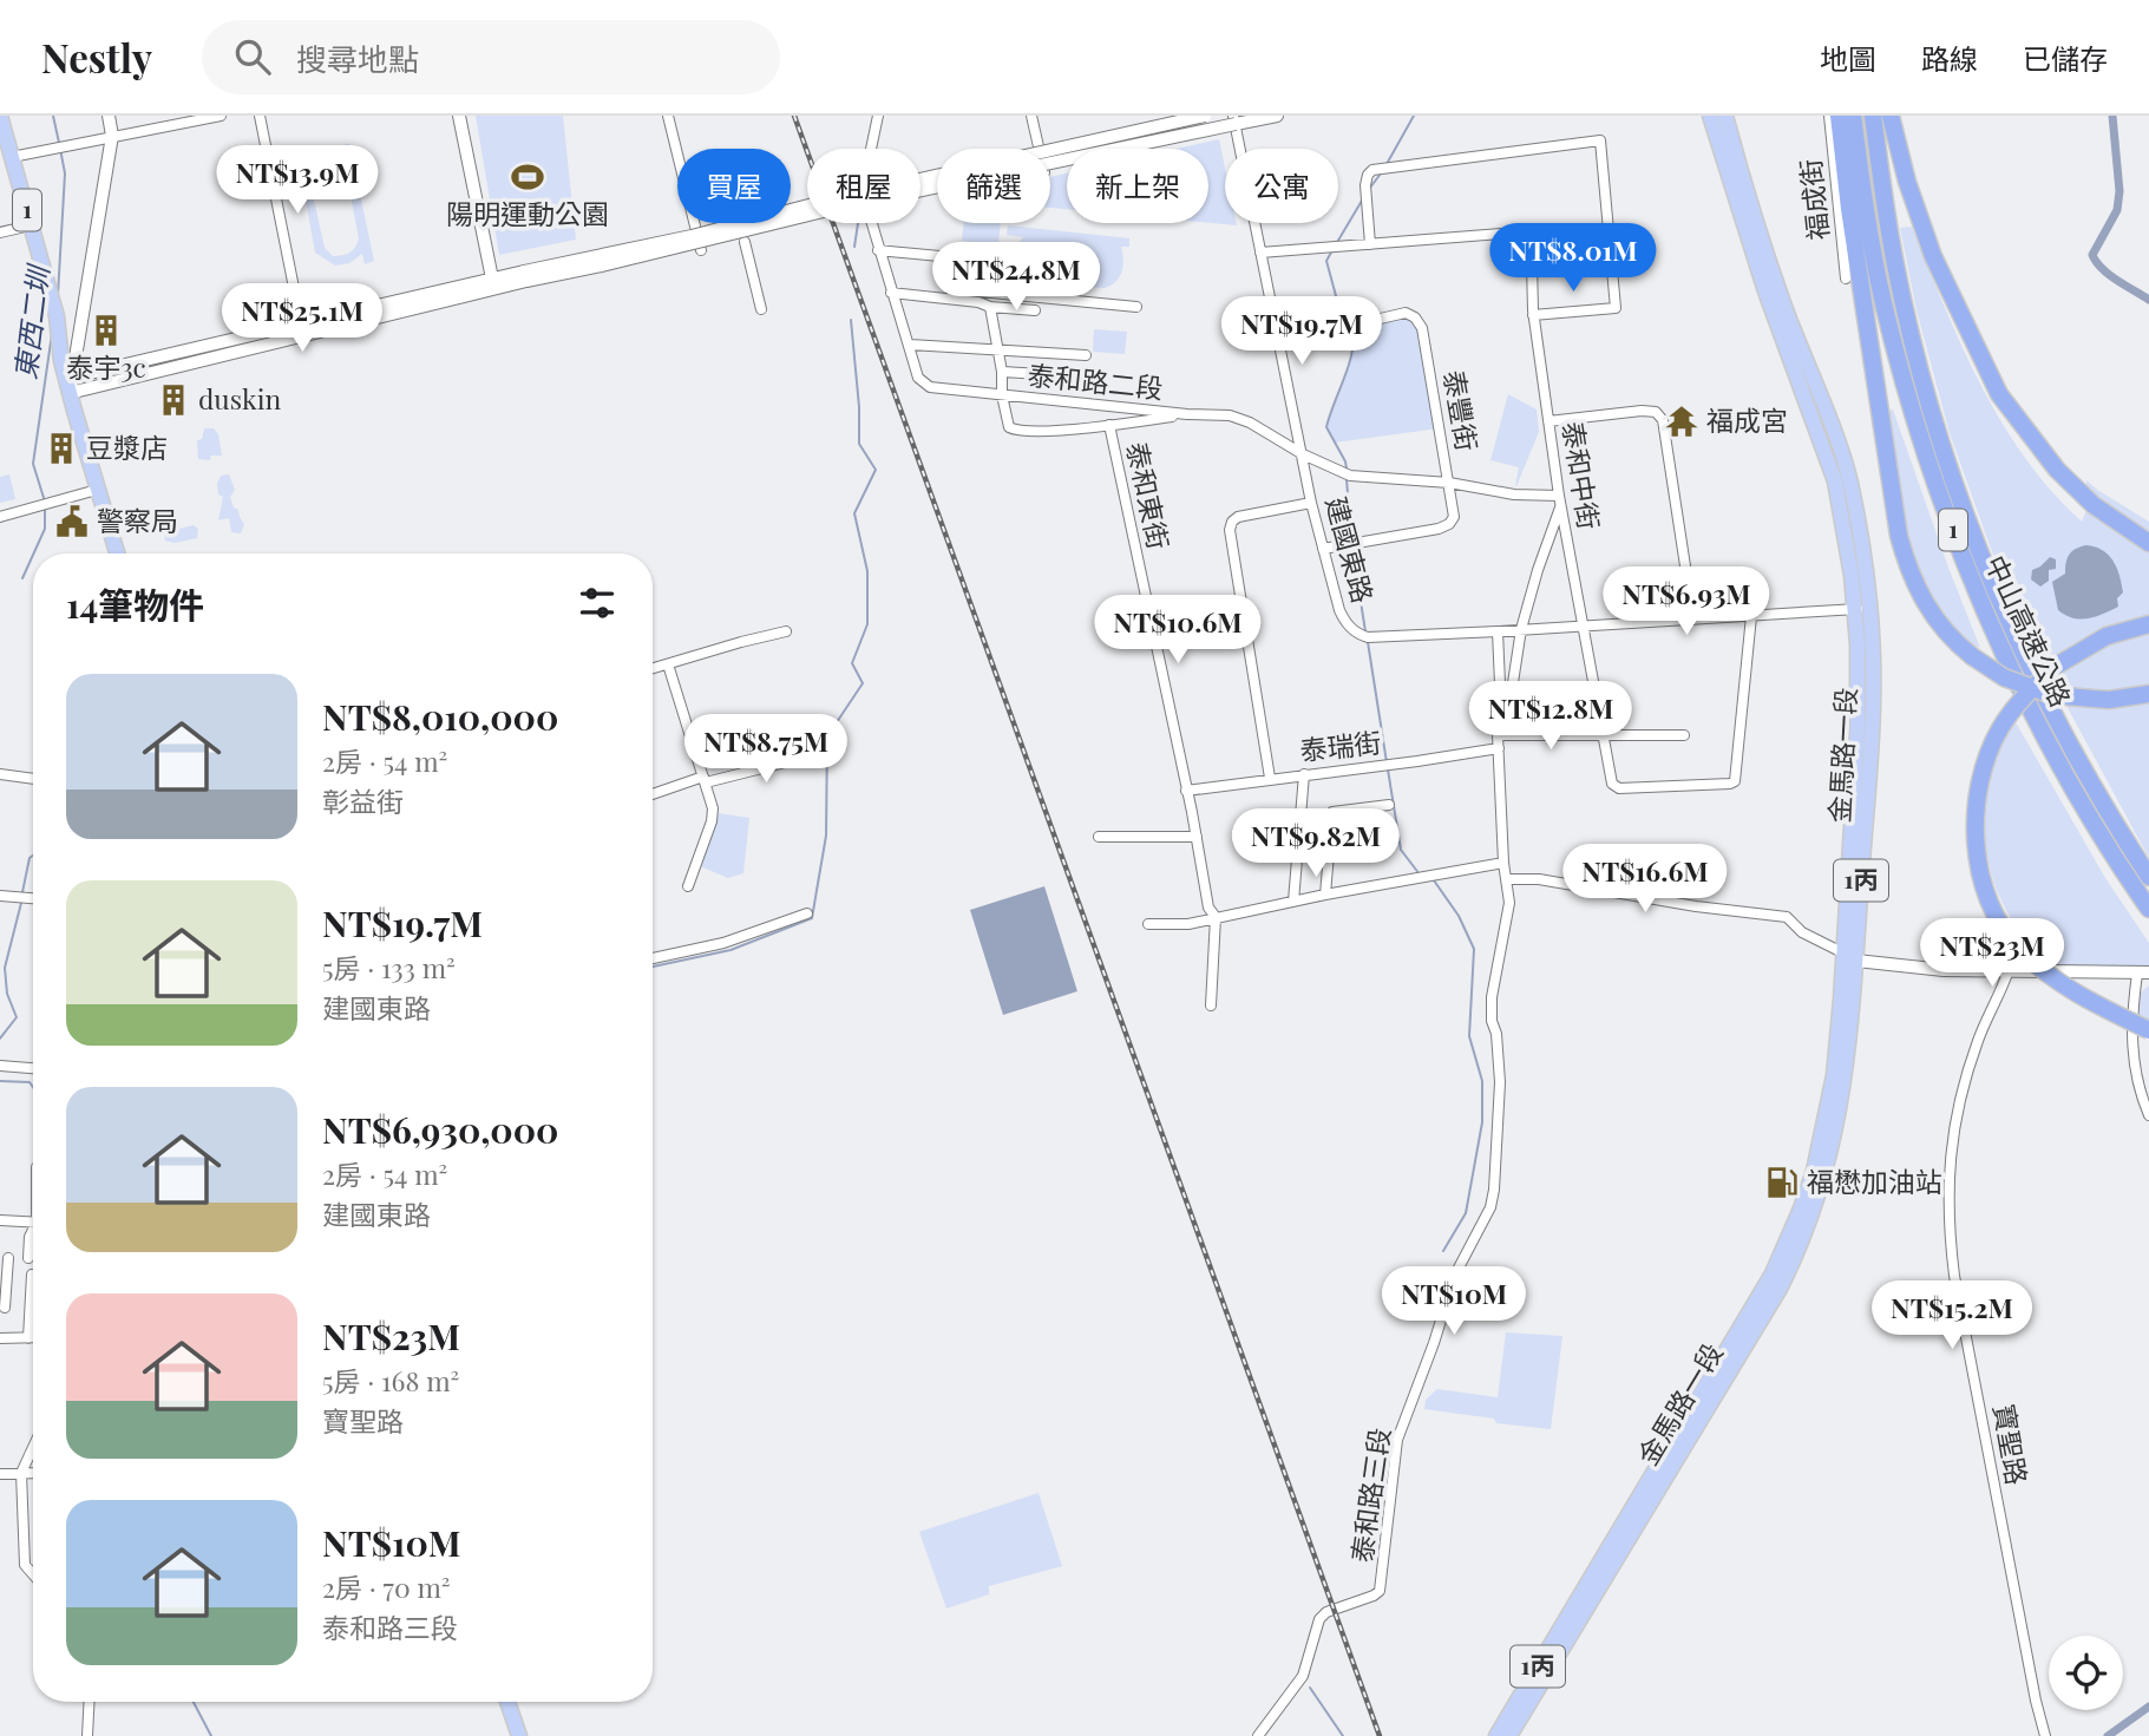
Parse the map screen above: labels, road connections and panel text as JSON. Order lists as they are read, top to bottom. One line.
{"streets":{"highway":["1","中山高速公路"],"main road":["金馬路一段","1丙"],"street":["福成街","泰和路二段","泰豐街","泰和中街","泰和東街","建國東路","泰瑞街","寶聖路","泰和路三段"]},"crossings":[["泰和路二段","泰豐街"],["泰和路二段","泰和中街"],["泰和路二段","建國東路"],["泰豐街","建國東路"],["泰和中街","建國東路"],["泰和東街","泰瑞街"],["建國東路","金馬路一段"],["金馬路一段","1丙"]],"water":["東西二圳"],"places":{"sports":["陽明運動公園"],"building":["泰宇3c","duskin","豆漿店"],"temple":["福成宮"],"public building":["警察局"],"fuel station":["福懋加油站"]},"page":{"header":"Nestly","search":"搜尋地點","nav":["地圖","路線","已儲存"],"price":["NT$13.9M","NT$8.01M","NT$24.8M","NT$25.1M","NT$19.7M","NT$6.93M","NT$10.6M","NT$12.8M","NT$8.75M","NT$9.82M","NT$16.6M","NT$23M","NT$10M","NT$15.2M"],"chip":["買屋","租屋","篩選","新上架","公寓"],"heading":"14筆物件","list":[{"name":"NT$8,010,000","note":"2房 · 54 m² · 彰益街"},{"name":"NT$19.7M","note":"5房 · 133 m² · 建國東路"},{"name":"NT$6,930,000","note":"2房 · 54 m² · 建國東路"},{"name":"NT$23M","note":"5房 · 168 m² · 寶聖路"},{"name":"NT$10M","note":"2房 · 70 m² · 泰和路三段"}]}}
